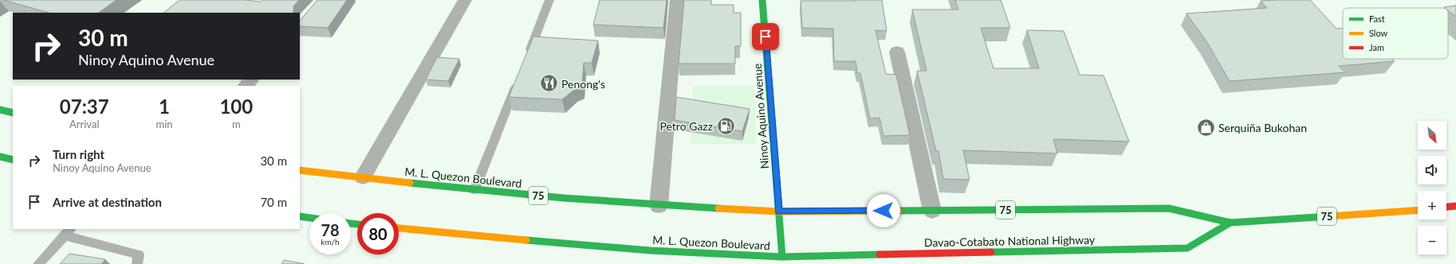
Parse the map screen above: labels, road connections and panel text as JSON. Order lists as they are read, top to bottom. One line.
{"streets":{"main road":["Ninoy Aquino Avenue","M. L. Quezon Boulevard","75","Davao-Cotabato National Highway"]},"crossings":[["Ninoy Aquino Avenue","M. L. Quezon Boulevard"],["Ninoy Aquino Avenue","Davao-Cotabato National Highway"],["M. L. Quezon Boulevard","Davao-Cotabato National Highway"]],"places":{"restaurant":["Penong's"],"fuel station":["Petro Gazz"],"shop":["Serquiña Bukohan"]},"legend":["Fast","Slow","Jam"],"north":"bottom right","page":{"turn":["30 m","Ninoy Aquino Avenue"],"eta":["07:37","Arrival","1","min","100","m"],"map_buttons":["+","−"],"list":[{"name":"Turn right","note":"Ninoy Aquino Avenue","value":"30 m"},{"name":"Arrive at destination","value":"70 m"}],"speed":"78 km/h","limit":"80"}}
